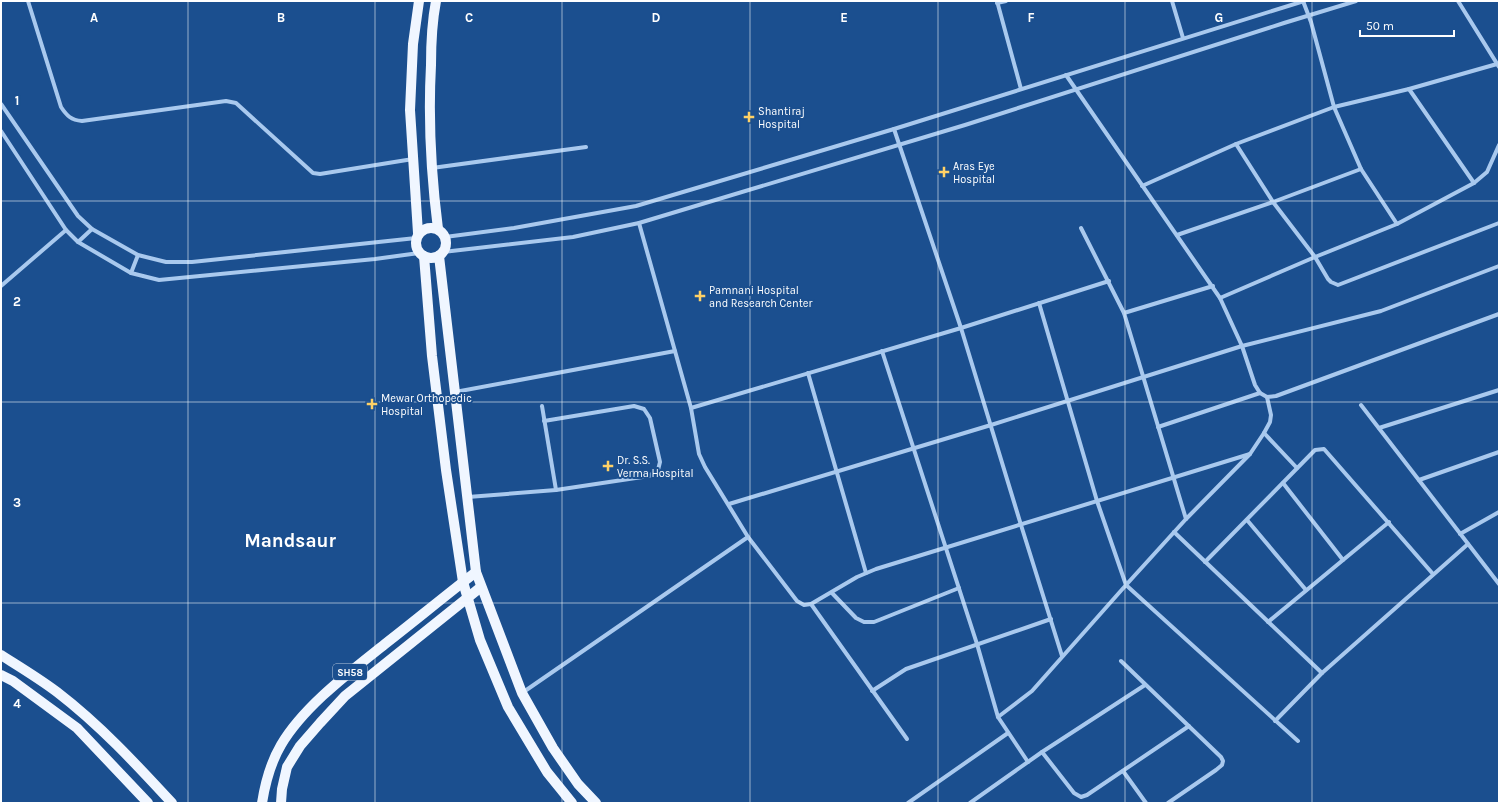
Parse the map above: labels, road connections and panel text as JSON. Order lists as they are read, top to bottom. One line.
{"streets":{"main road":["SH58"]},"districts":["Mandsaur"],"places":{"health":["Shantiraj Hospital","Aras Eye Hospital","Pamnani Hospital and Research Center","Mewar Orthopedic Hospital","Dr. S.S. Verma Hospital"]},"scale_bar":"50 m","grid":{"columns":["A","B","C","D","E","F","G"],"rows":["1","2","3","4"]}}
